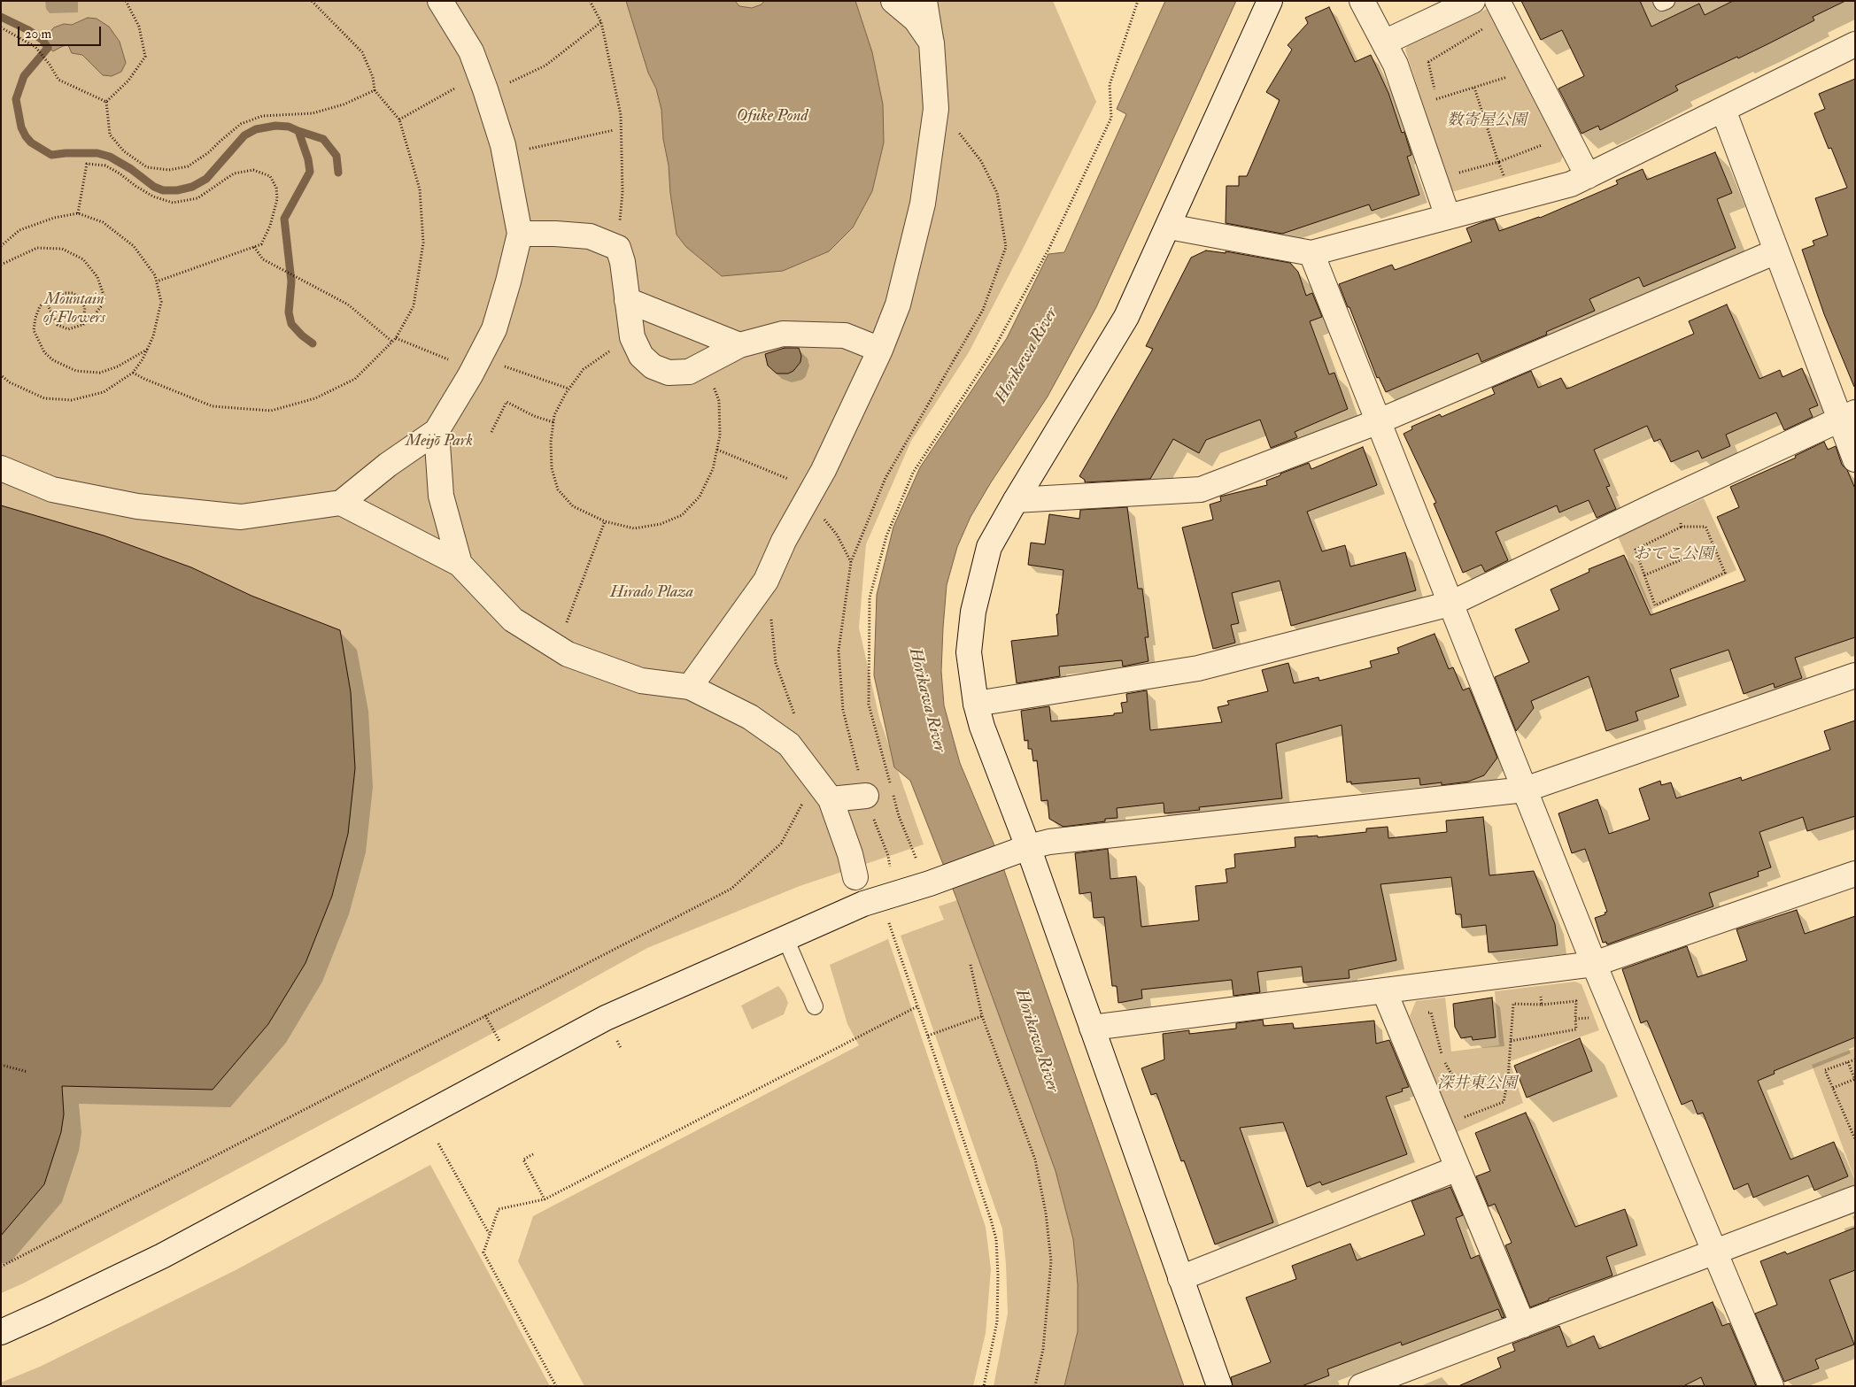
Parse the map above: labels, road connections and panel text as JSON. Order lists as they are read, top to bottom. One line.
{"water":["Ofuke Pond","Horikawa River"],"parks":["数寄屋公園","Mountain of Flowers","Meijō Park","おてこ公園","Hirado Plaza","深井東公園"],"scale_bar":"20 m"}
